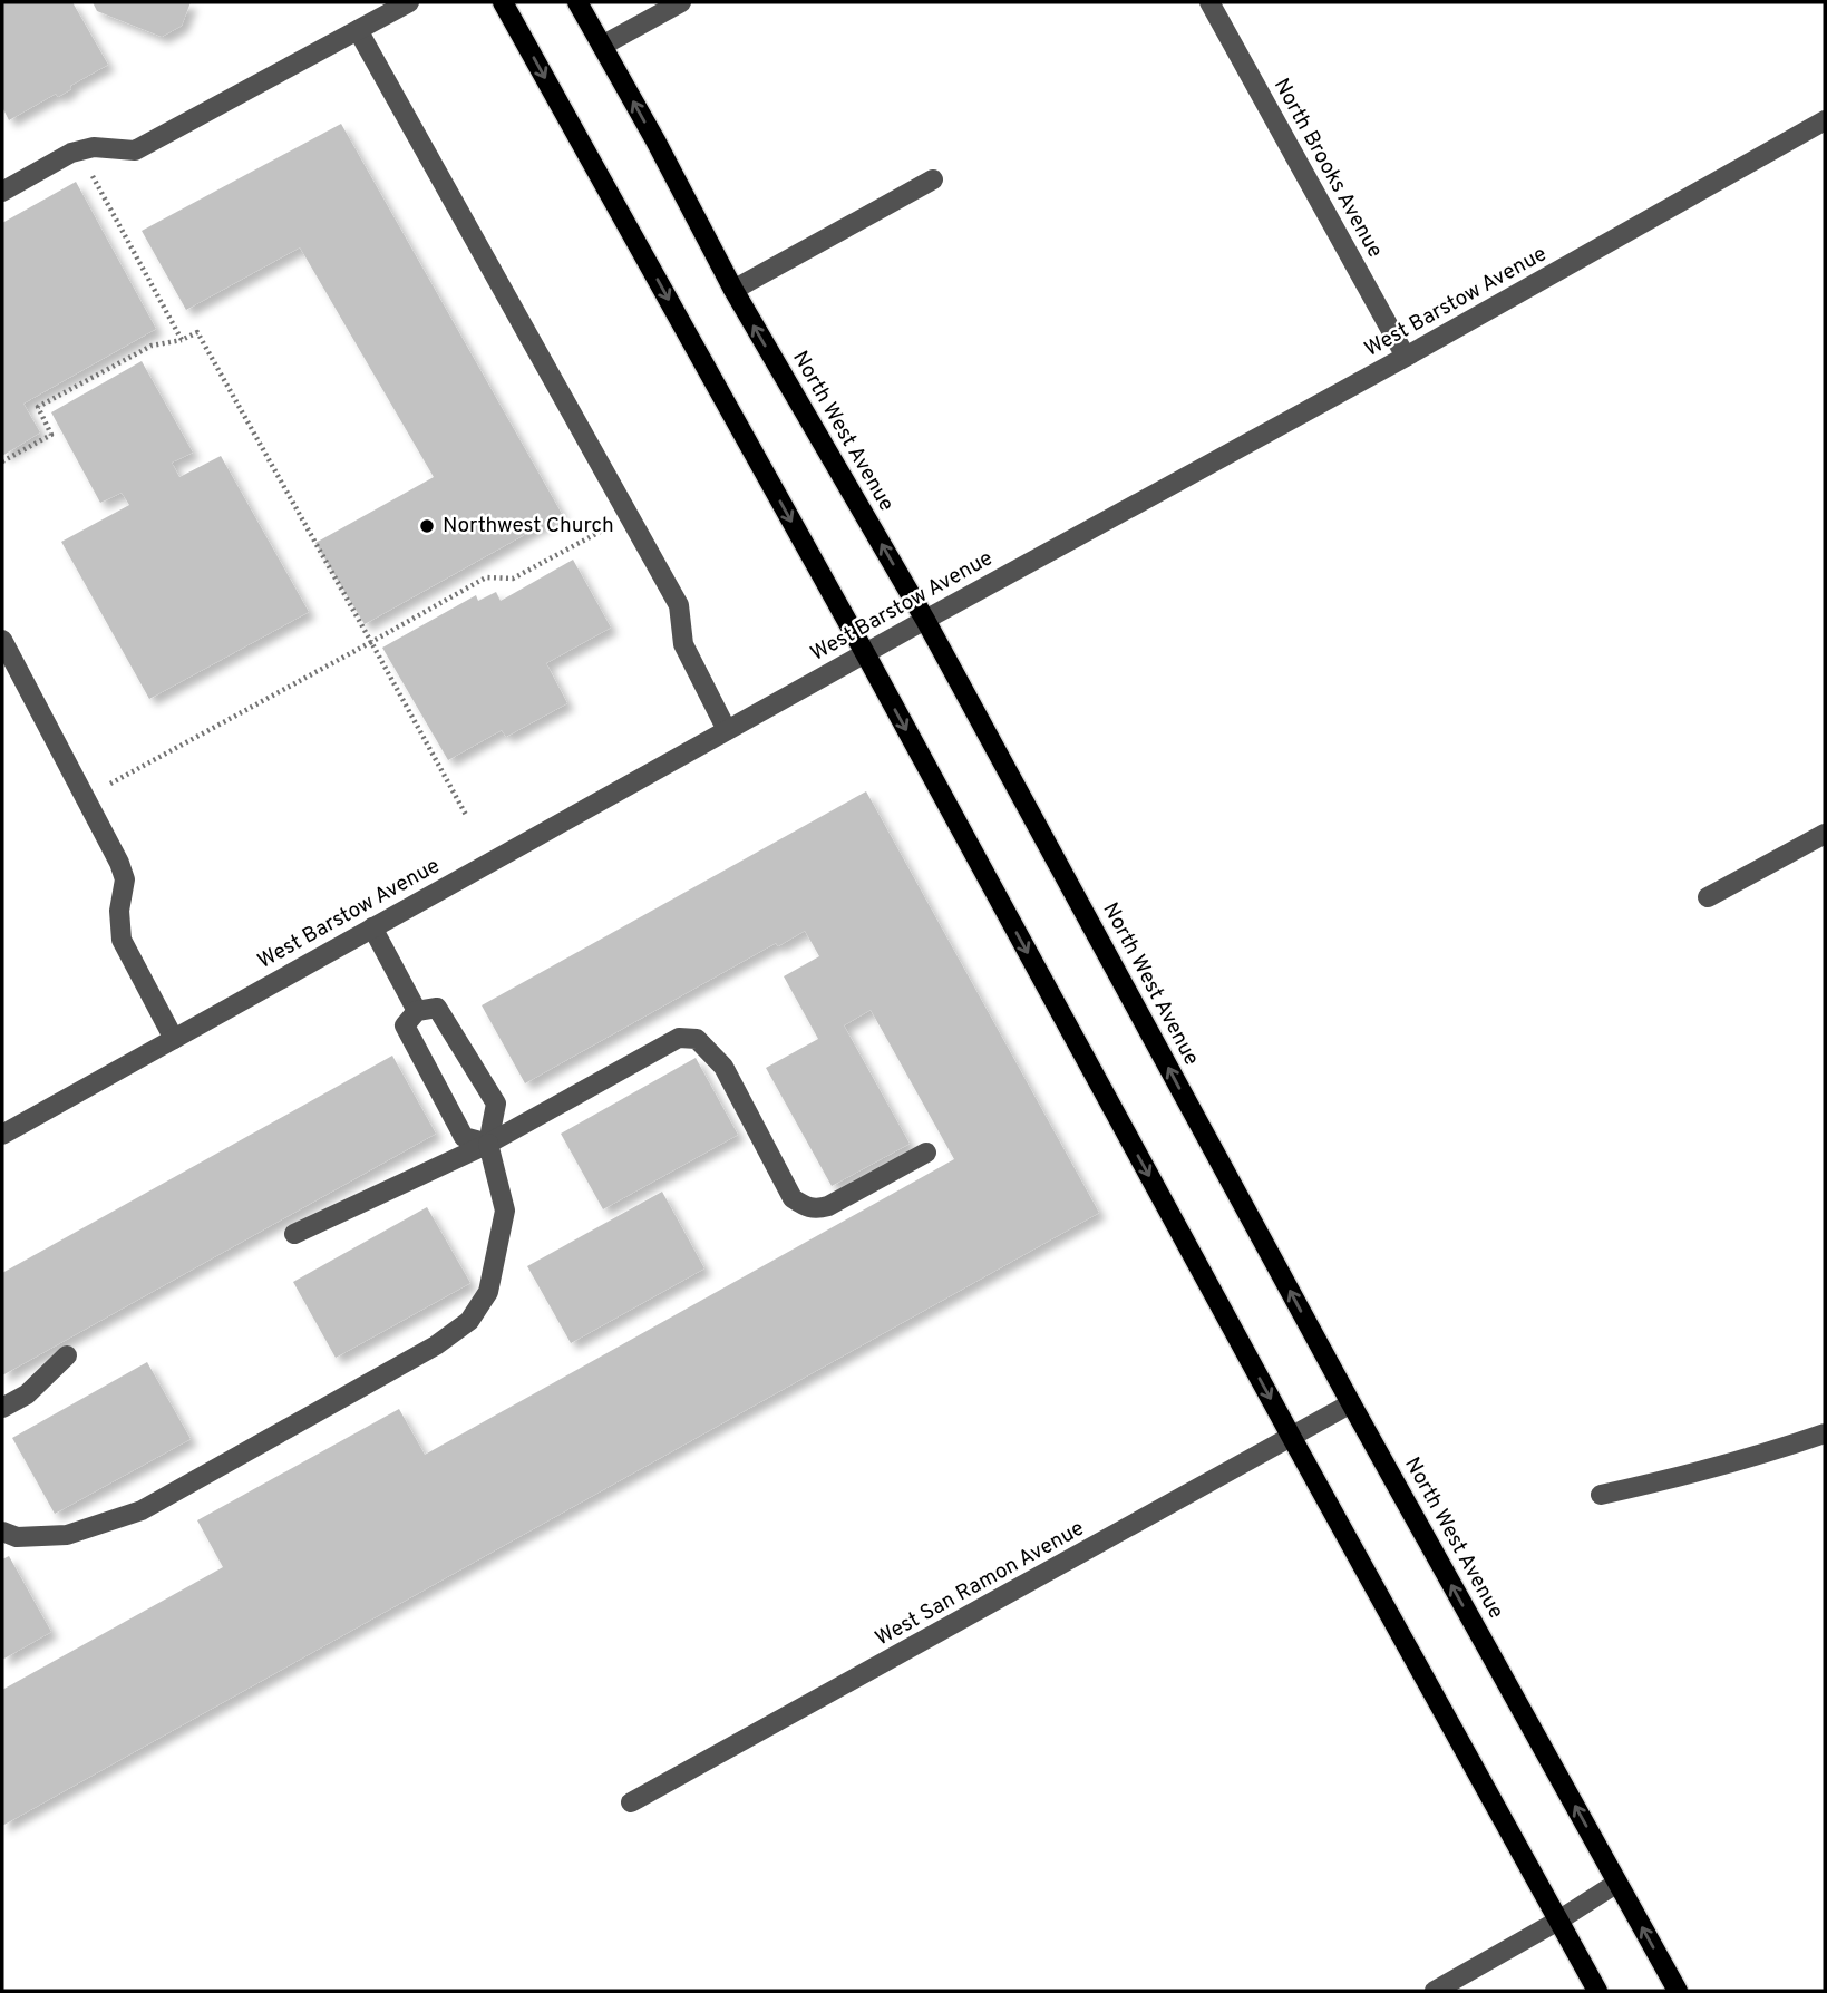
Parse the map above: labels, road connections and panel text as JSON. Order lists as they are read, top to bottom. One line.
{"streets":{"main road":["North West Avenue"],"street":["North Brooks Avenue","West Barstow Avenue","West San Ramon Avenue"]},"crossings":[["North Brooks Avenue","West Barstow Avenue"],["West Barstow Avenue","North West Avenue"],["North West Avenue","West San Ramon Avenue"]],"places":["Northwest Church"]}
